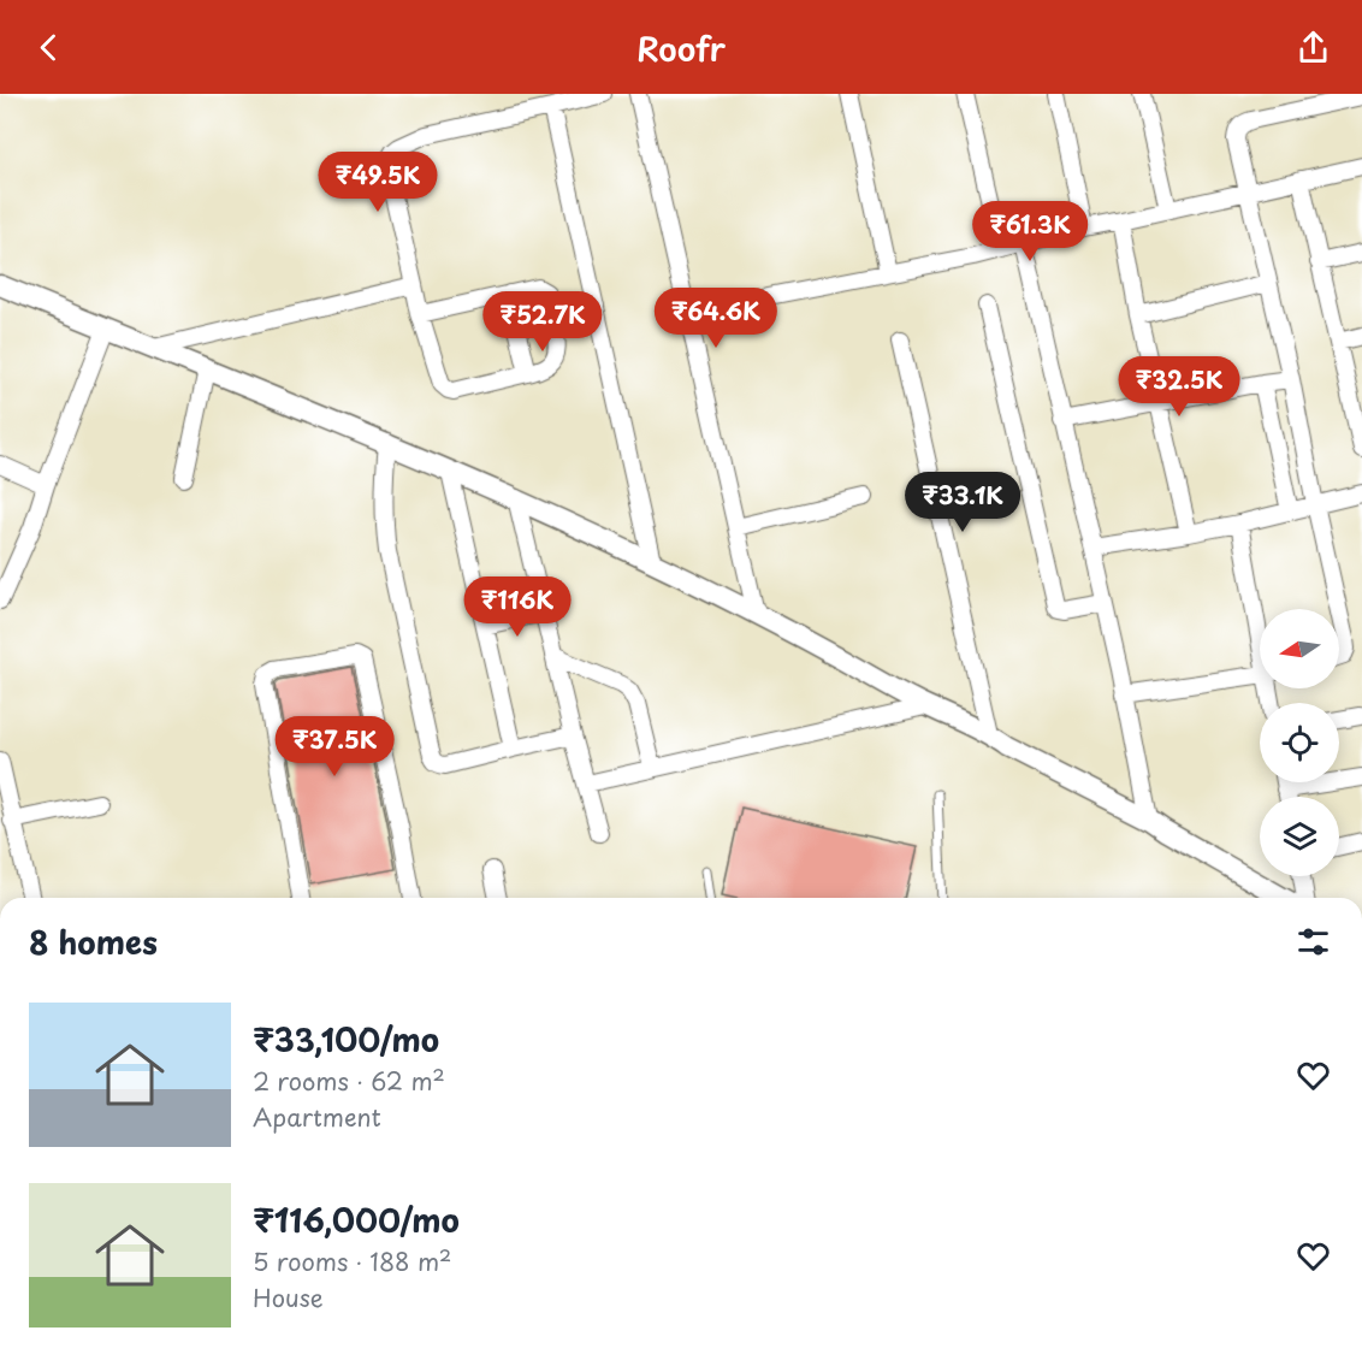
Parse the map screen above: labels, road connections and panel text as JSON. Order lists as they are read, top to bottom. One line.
{"north":"left","page":{"header":"Roofr","price":["₹49.5K","₹61.3K","₹64.6K","₹52.7K","₹32.5K","₹33.1K","₹116K","₹37.5K"],"heading":"8 homes","list":[{"name":"₹33,100/mo","note":"2 rooms · 62 m² · Apartment"},{"name":"₹116,000/mo","note":"5 rooms · 188 m² · House"}]}}
